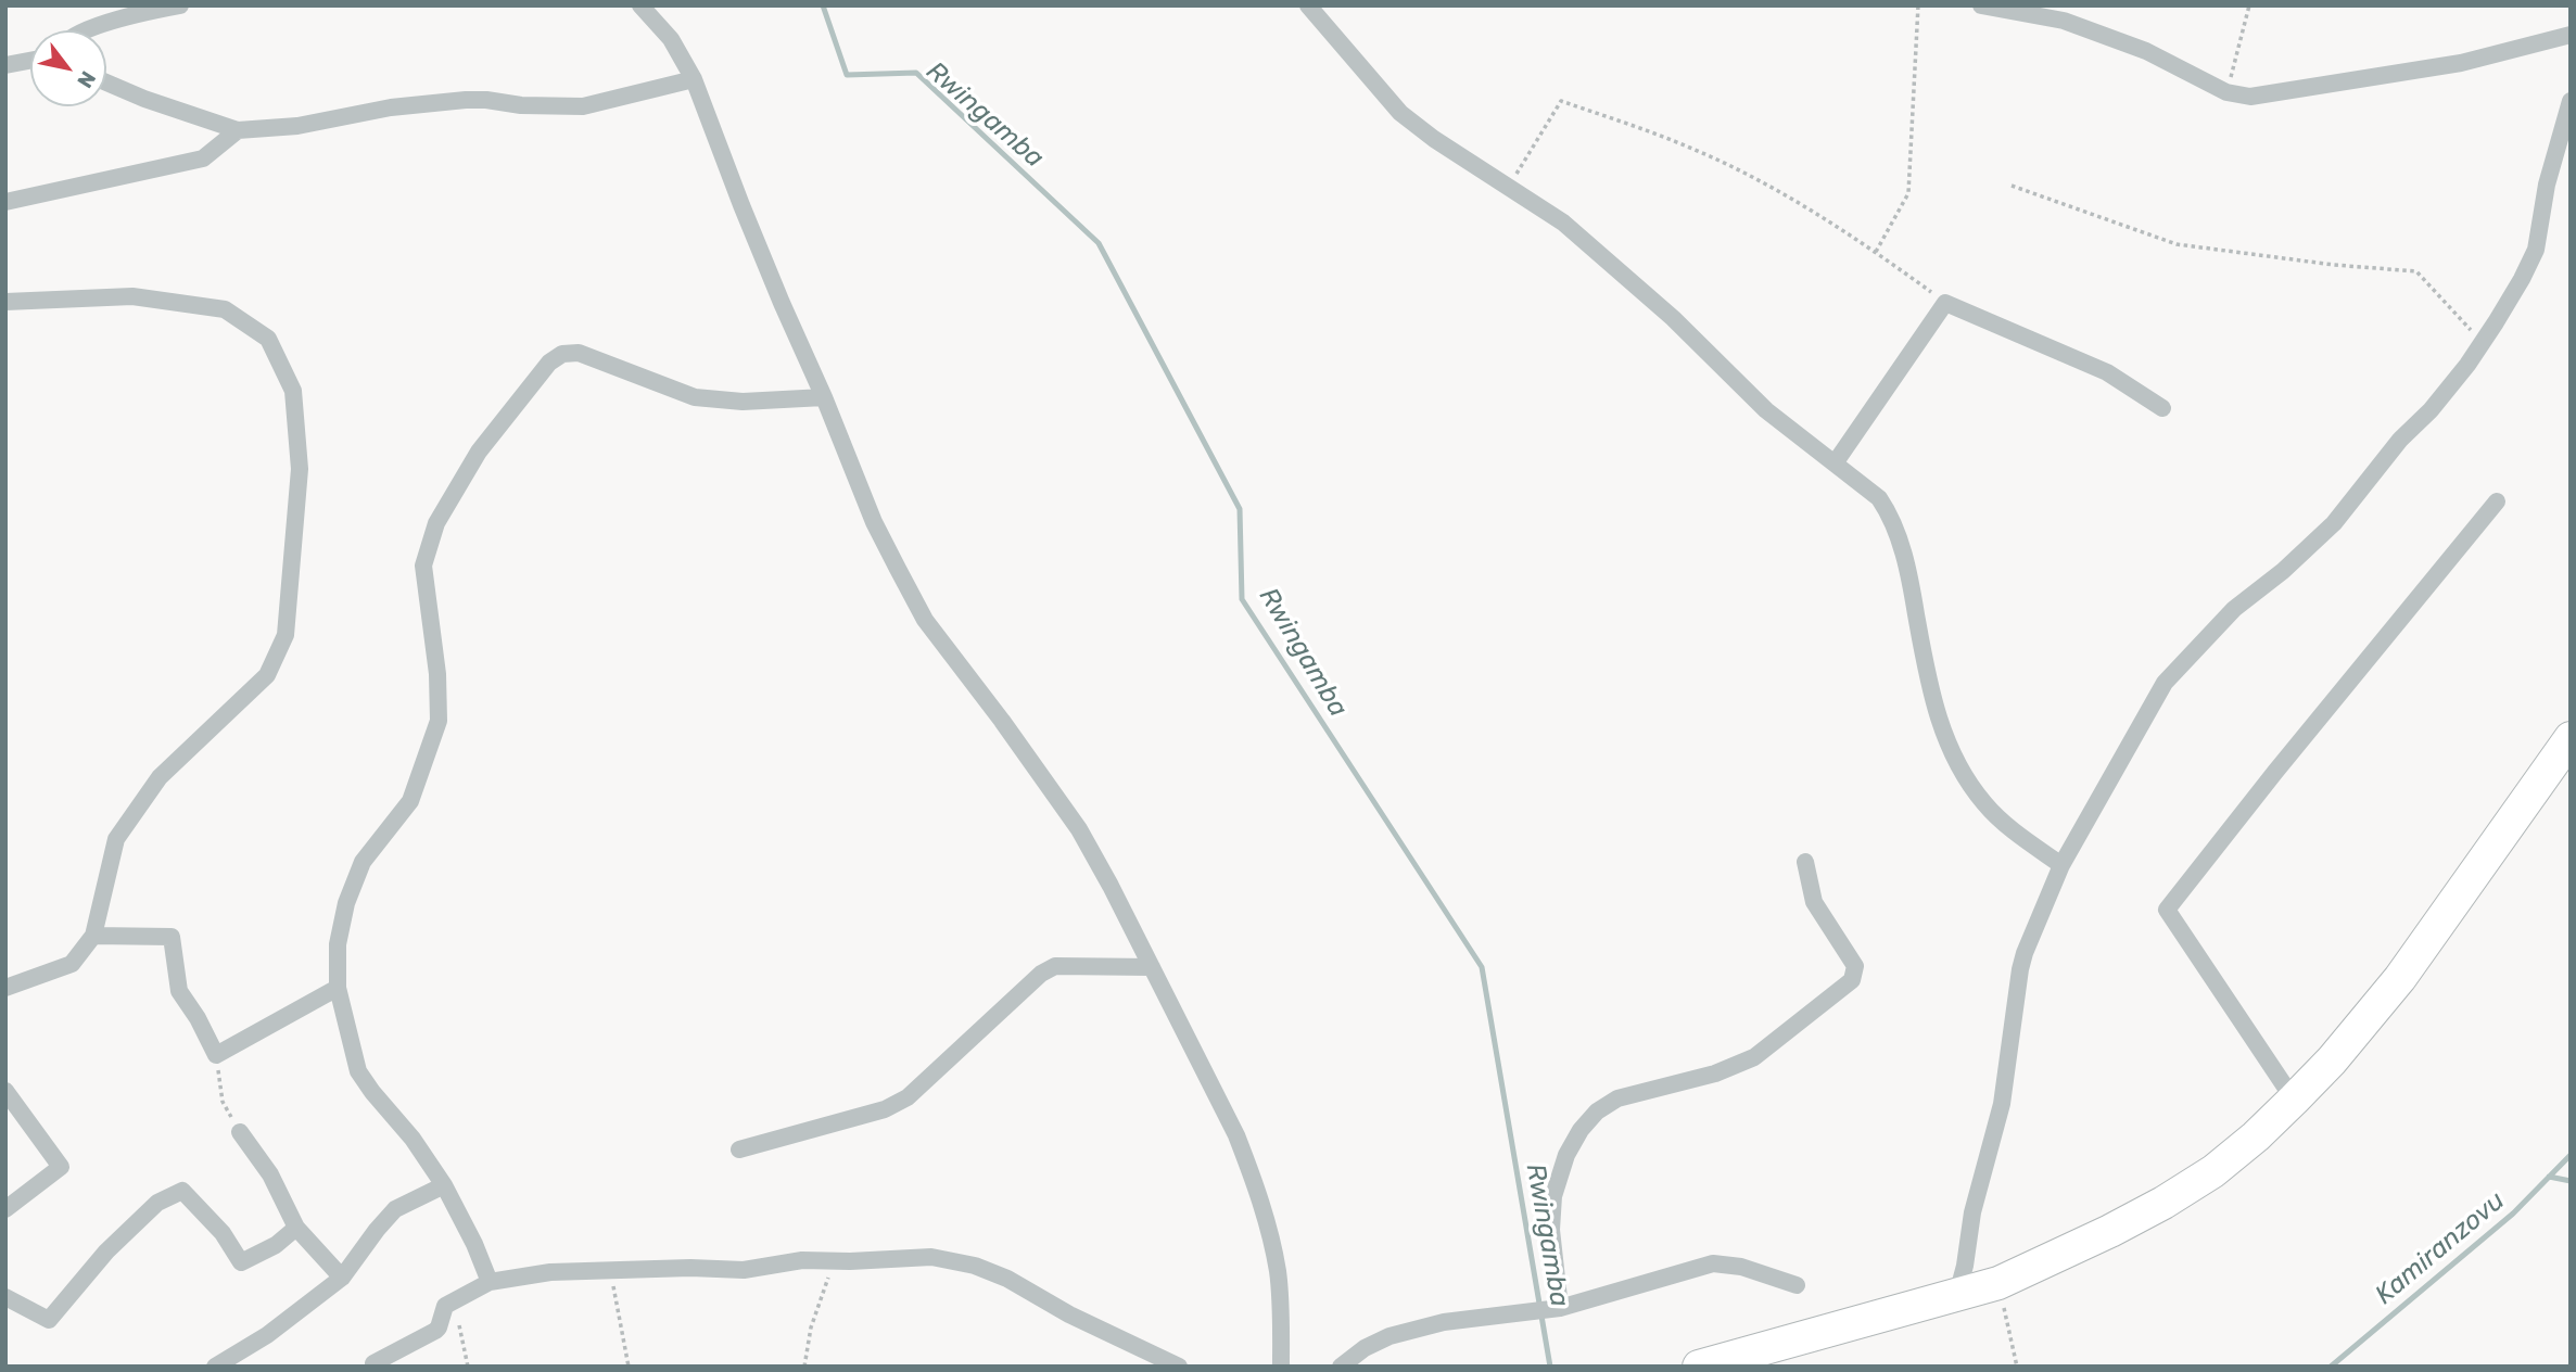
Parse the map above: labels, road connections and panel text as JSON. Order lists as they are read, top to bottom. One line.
{"water":["Rwingamba","Kamiranzovu"],"north":"bottom right"}
